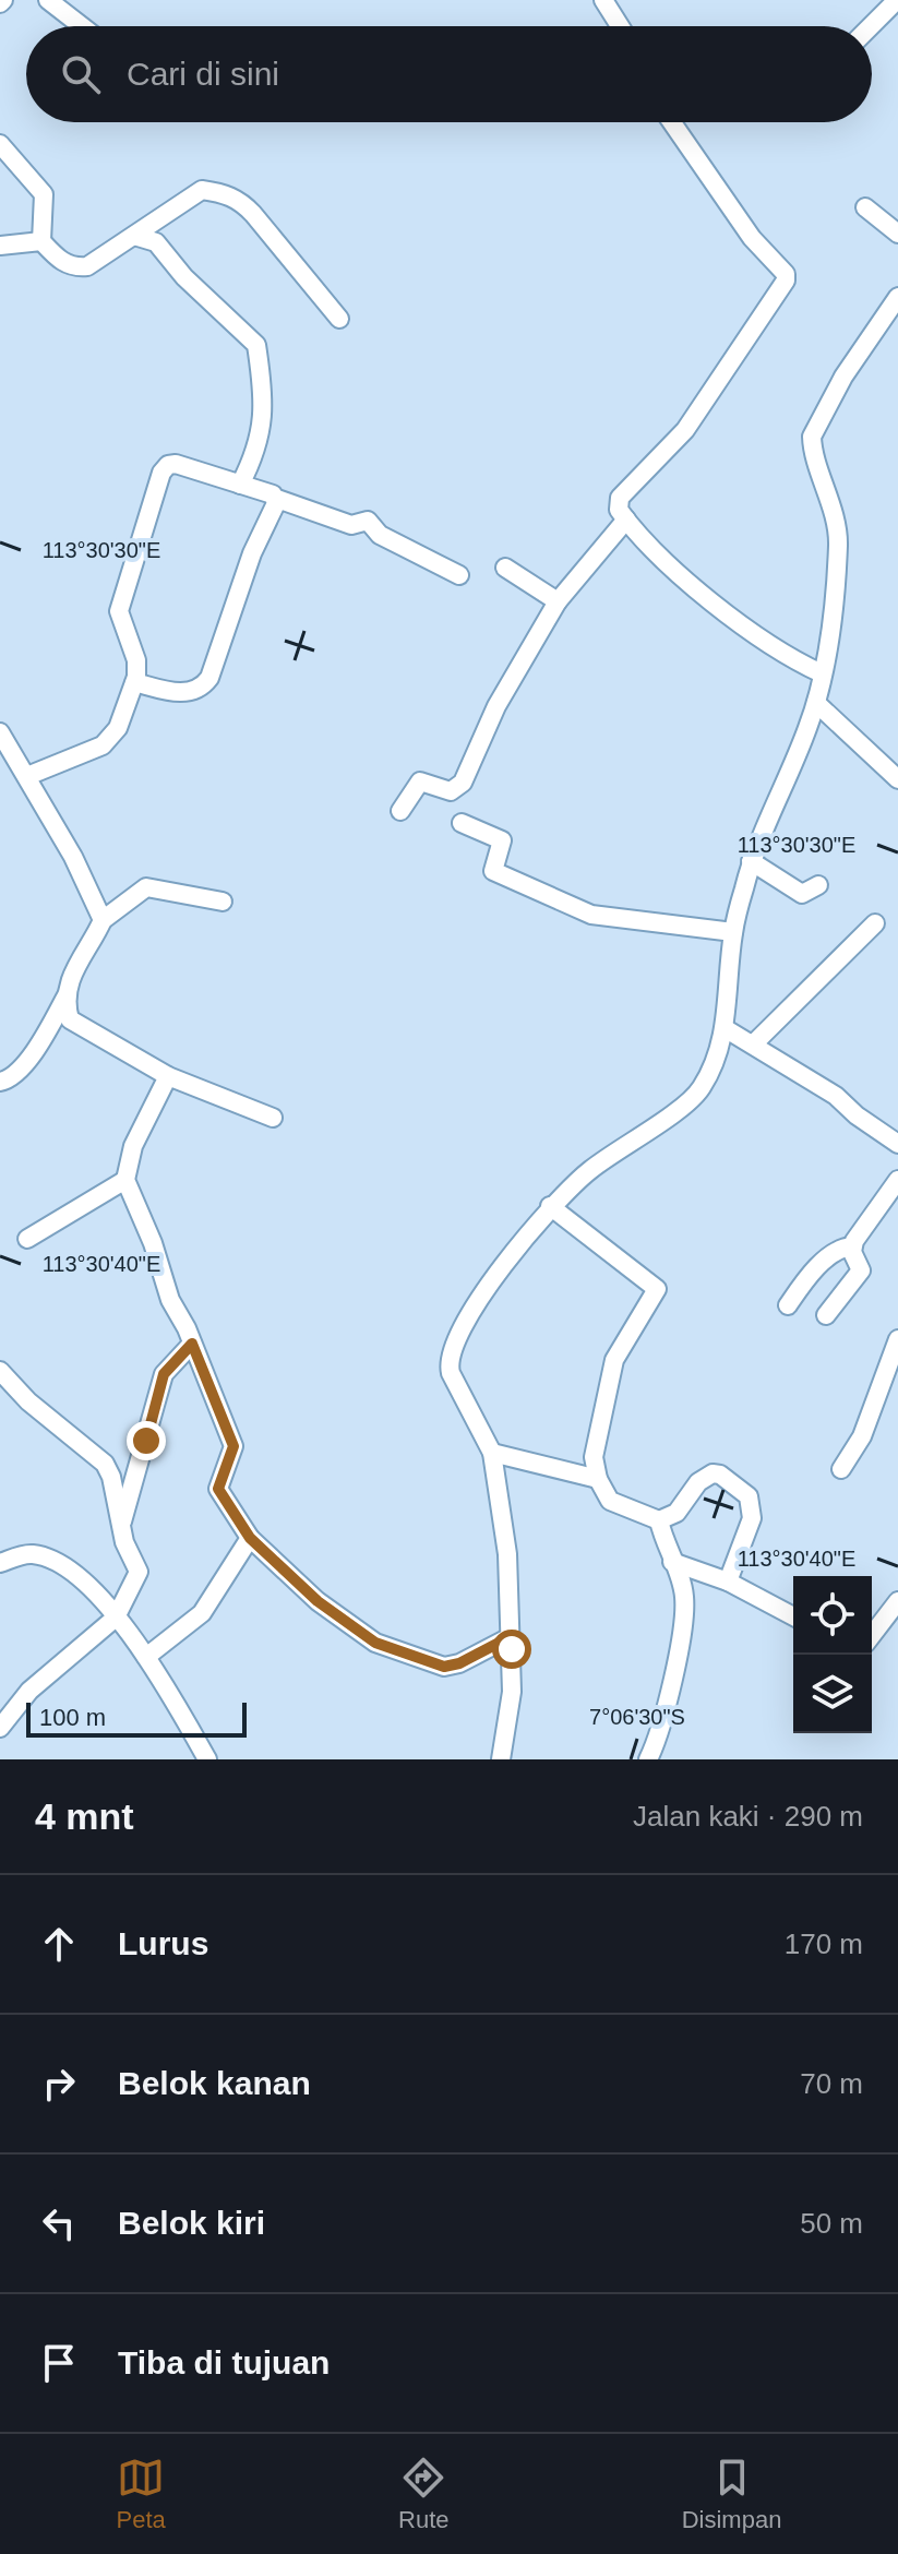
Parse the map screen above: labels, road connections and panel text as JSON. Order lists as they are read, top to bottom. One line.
{"scale_bar":"100 m","page":{"search":"Cari di sini","scale":"100 m","heading":["4 mnt","Jalan kaki · 290 m"],"list":[["Lurus","170 m"],["Belok kanan","70 m"],["Belok kiri","50 m"],"Tiba di tujuan"],"nav":["Peta","Rute","Disimpan"]},"coordinates":["113°30'30\"E","113°30'40\"E","7°06'30\"S"]}
